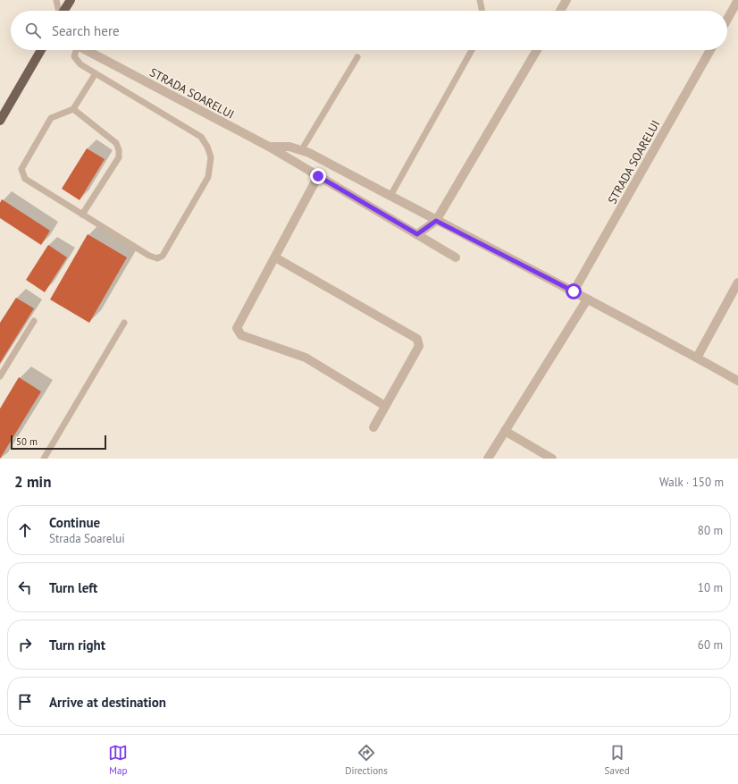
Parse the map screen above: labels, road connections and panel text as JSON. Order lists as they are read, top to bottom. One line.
{"streets":{"street":["STRADA SOARELUI"]},"scale_bar":"50 m","page":{"search":"Search here","scale":"50 m","heading":["2 min","Walk · 150 m"],"list":[["Continue","Strada Soarelui","80 m"],["Turn left","10 m"],["Turn right","60 m"],"Arrive at destination"],"nav":["Map","Directions","Saved"]}}
